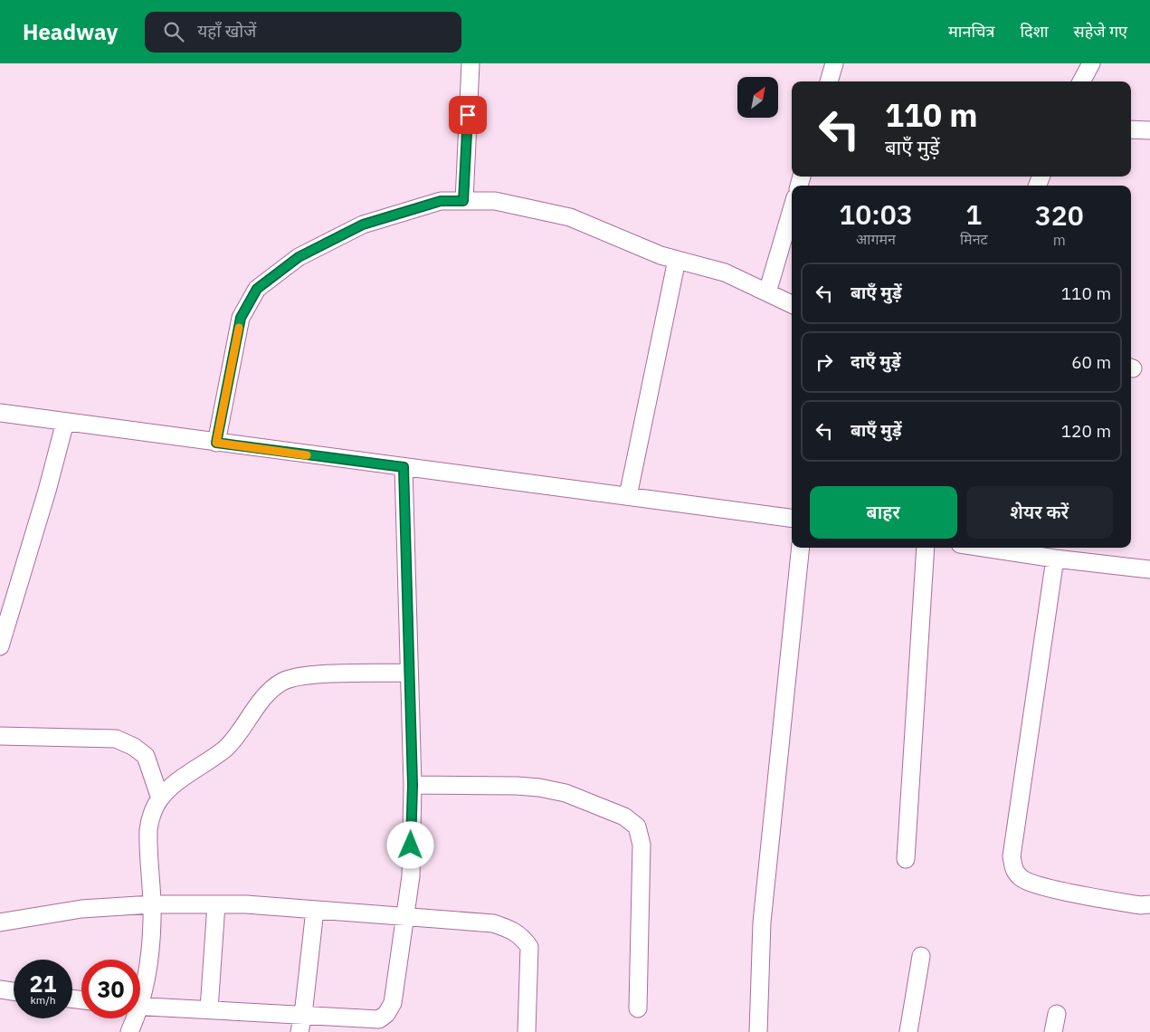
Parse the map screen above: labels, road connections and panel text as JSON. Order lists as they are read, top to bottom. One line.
{"north":"top right","page":{"header":"Headway","search":"यहाँ खोजें","nav":["मानचित्र","दिशा","सहेजे गए"],"turn":["110 m","बाएँ मुड़ें"],"eta":["10:03","आगमन","1","मिनट","320","m"],"list":[{"name":"बाएँ मुड़ें","value":"110 m"},{"name":"दाएँ मुड़ें","value":"60 m"},{"name":"बाएँ मुड़ें","value":"120 m"}],"buttons":["बाहर","शेयर करें"],"speed":"21 km/h","limit":"30"}}
